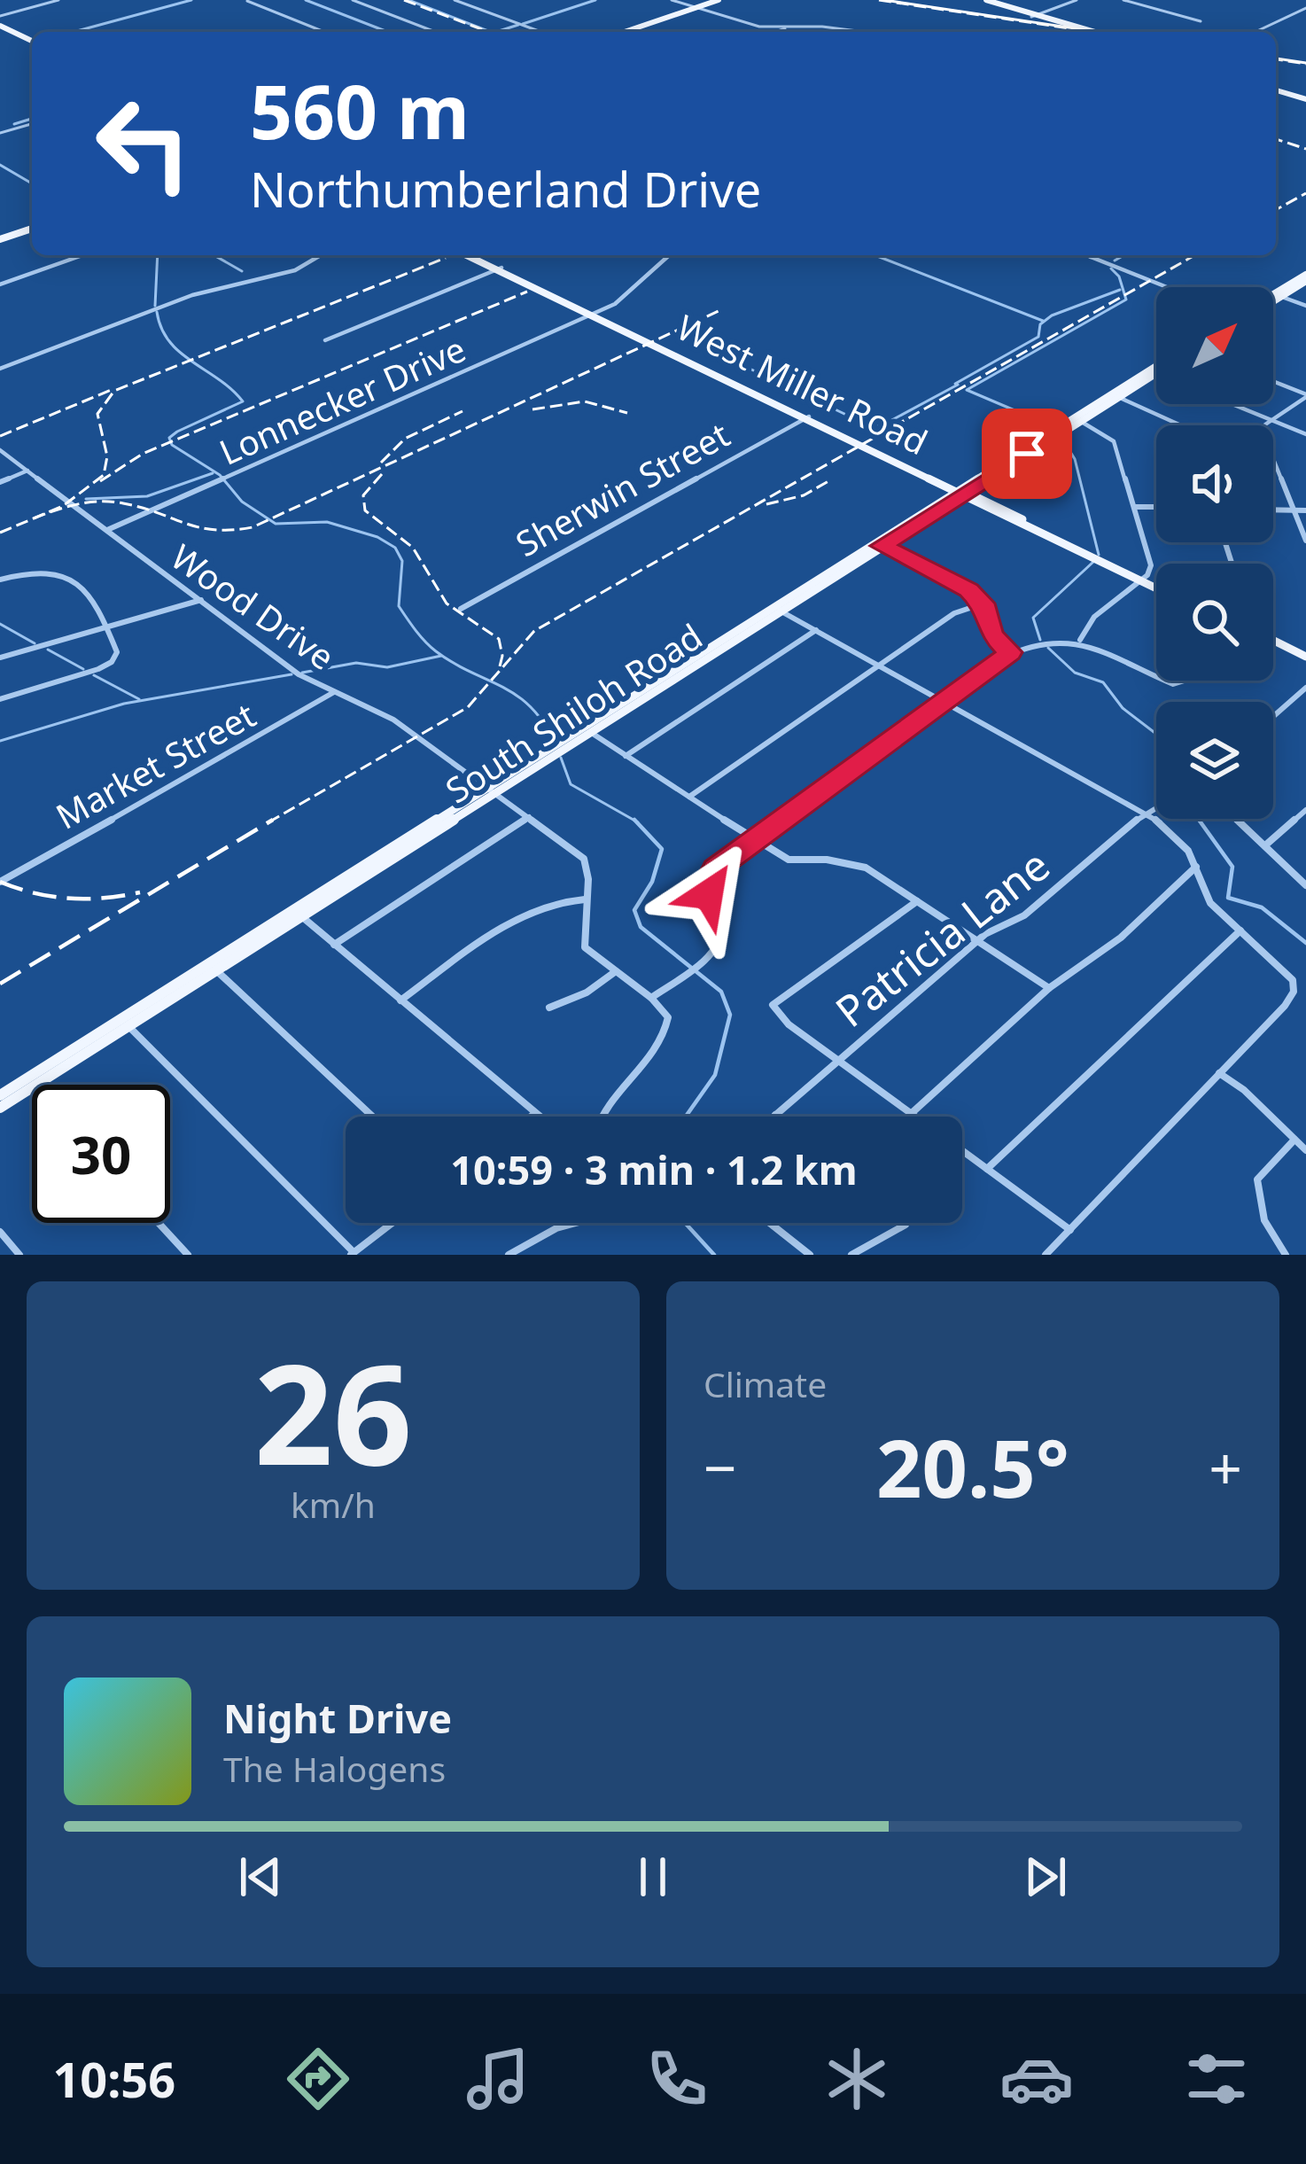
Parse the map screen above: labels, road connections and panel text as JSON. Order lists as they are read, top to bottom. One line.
{"streets":{"main road":["West Miller Road","South Shiloh Road"],"street":["Lonnecker Drive","Sherwin Street","Wood Drive","Market Street","Patricia Lane"]},"crossings":[["West Miller Road","Lonnecker Drive"],["West Miller Road","Sherwin Street"],["West Miller Road","South Shiloh Road"],["Lonnecker Drive","Wood Drive"],["Wood Drive","South Shiloh Road"],["Wood Drive","Market Street"]],"north":"top right","page":{"turn":["560 m","Northumberland Drive"],"limit":"30","trip":"10:59 · 3 min · 1.2 km","tile":[["26","km/h"],"Climate"],"heat":["−","20.5°","+"],"song":["Night Drive","The Halogens"],"tabs":"10:56"}}
